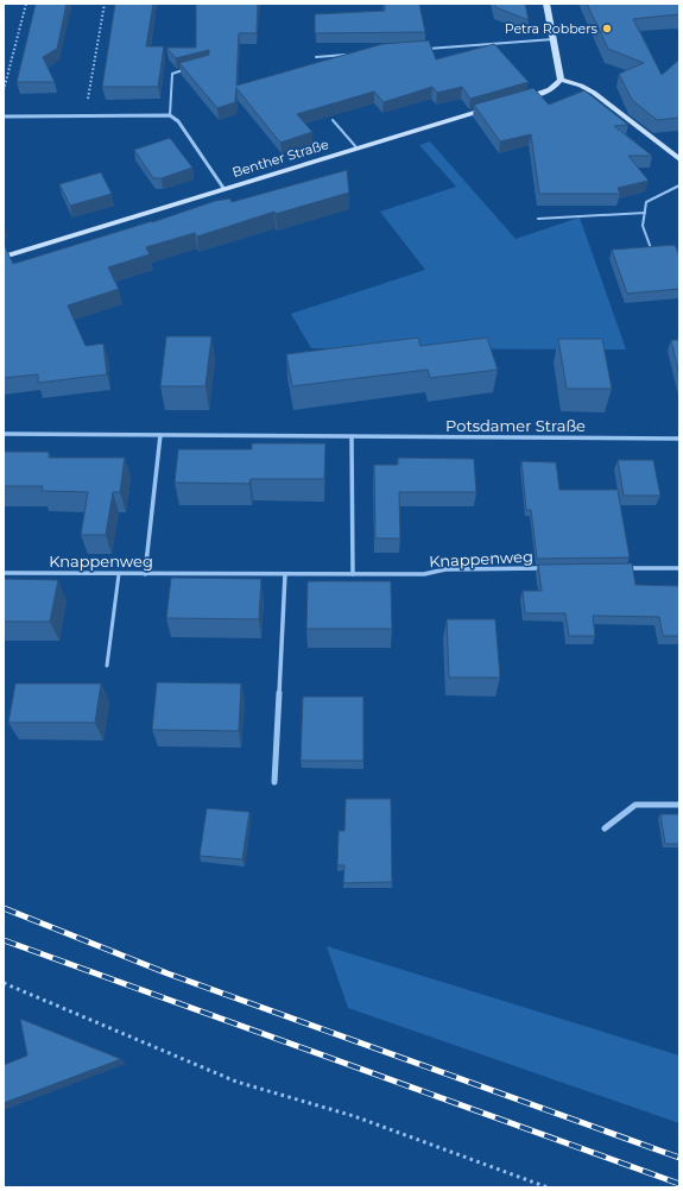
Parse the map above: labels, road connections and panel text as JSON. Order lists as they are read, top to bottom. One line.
{"streets":{"street":["Benther Straße","Potsdamer Straße","Knappenweg"]},"places":["Petra Robbers"]}
